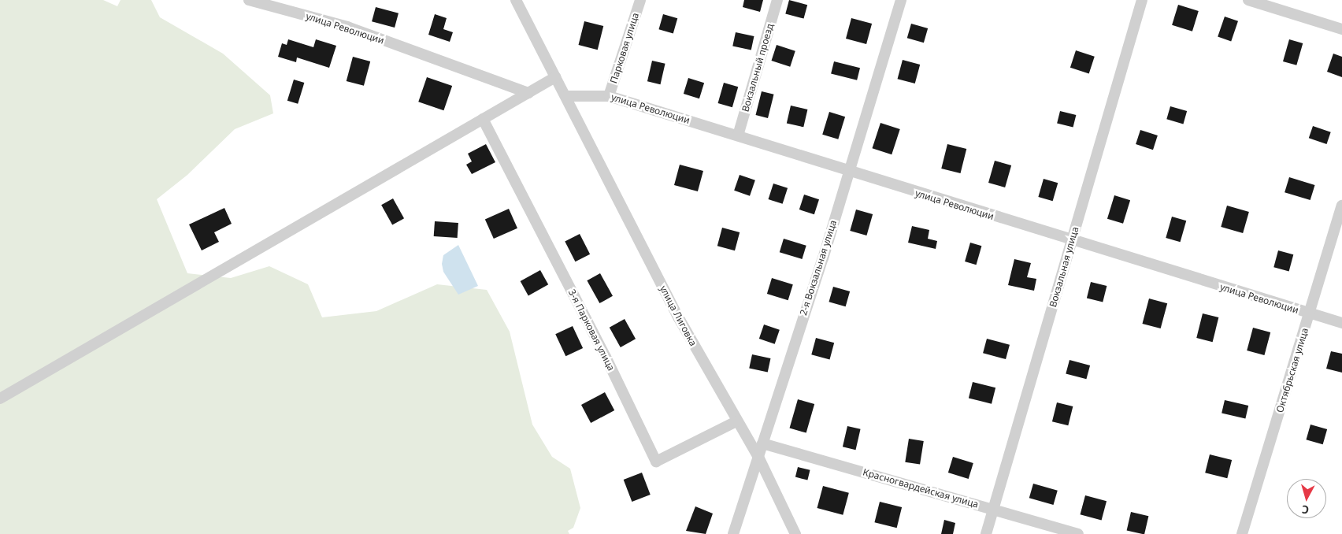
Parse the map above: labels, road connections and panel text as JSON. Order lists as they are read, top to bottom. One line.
{"streets":{"street":["улица Революции","Парковая улица","Вокзальный проезд","Вокзальная улица","2-я Вокзальная улица","улица Лиговка","3-я Парковая улица","Октябрьская улица","Красногвардейская улица"]},"crossings":[["улица Революции","Парковая улица"],["улица Революции","Вокзальный проезд"],["улица Революции","Вокзальная улица"],["улица Революции","2-я Вокзальная улица"],["улица Революции","улица Лиговка"],["улица Революции","Октябрьская улица"],["Вокзальная улица","Красногвардейская улица"],["2-я Вокзальная улица","улица Лиговка"],["2-я Вокзальная улица","Красногвардейская улица"],["улица Лиговка","3-я Парковая улица"]],"north":"bottom"}
